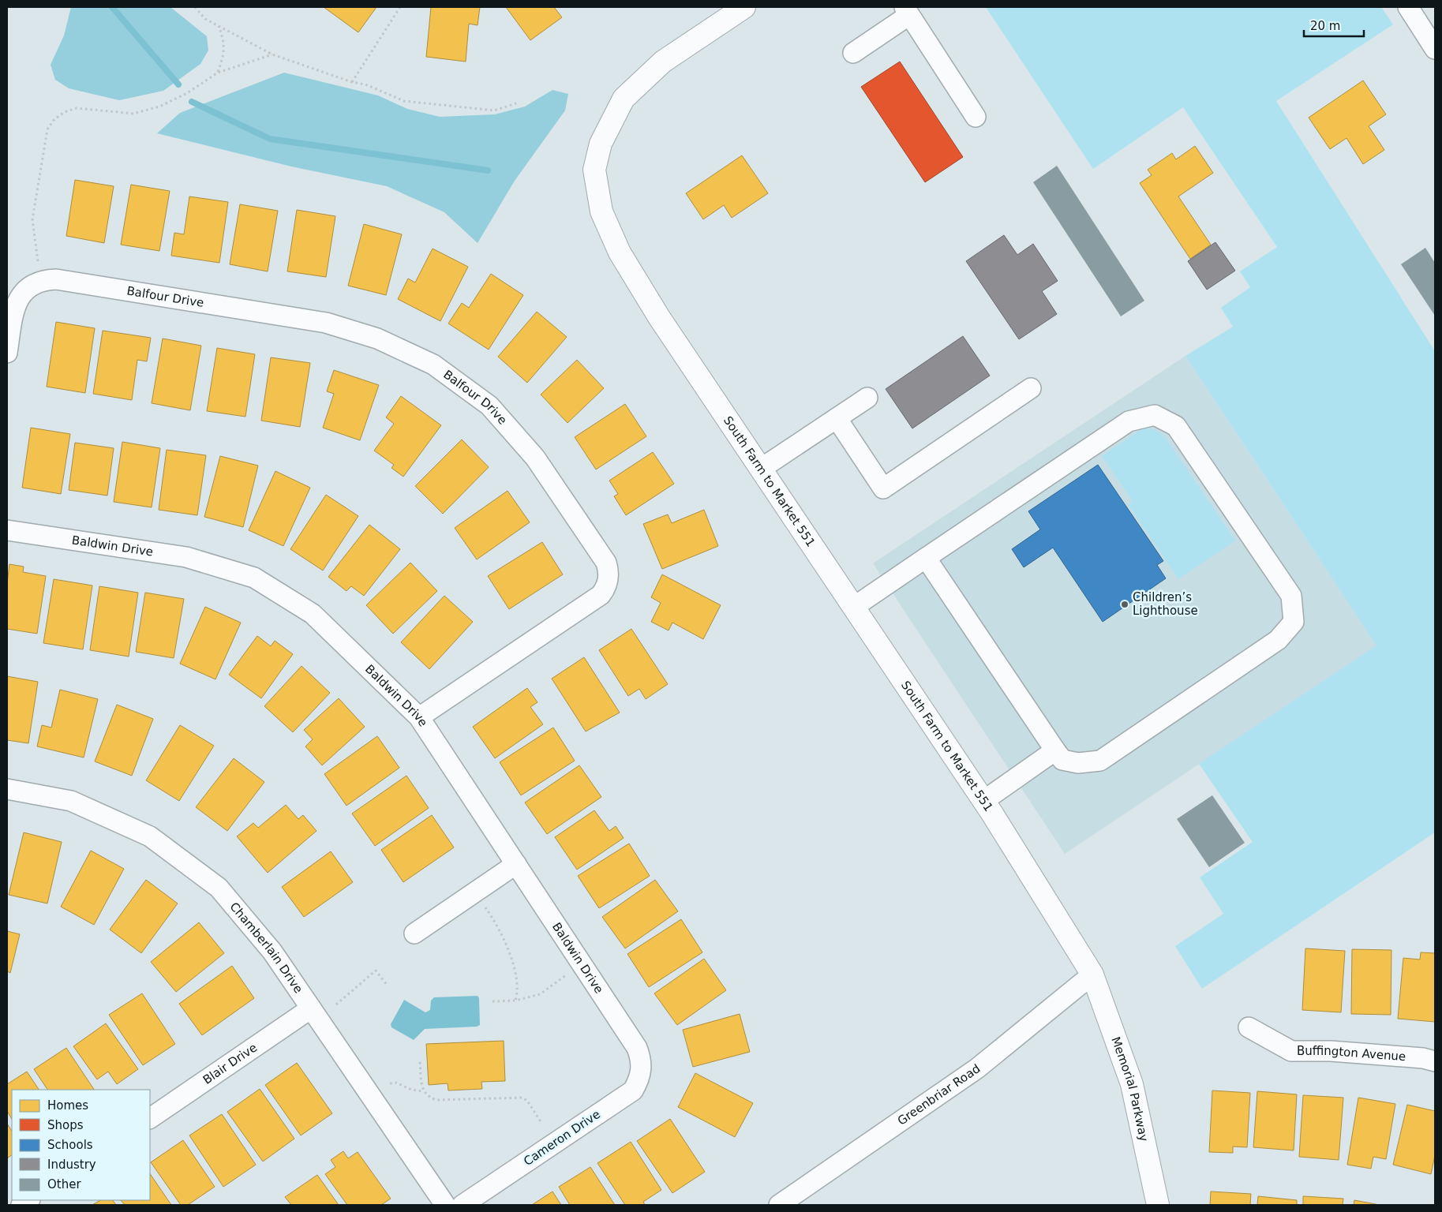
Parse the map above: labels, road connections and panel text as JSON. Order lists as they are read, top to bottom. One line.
{"streets":{"main road":["South Farm to Market 551","Memorial Parkway"],"street":["Balfour Drive","Baldwin Drive","Chamberlain Drive","Buffington Avenue","Blair Drive","Greenbriar Road","Cameron Drive"]},"crossings":[["Balfour Drive","Baldwin Drive"],["South Farm to Market 551","Memorial Parkway"],["South Farm to Market 551","Greenbriar Road"],["Baldwin Drive","Cameron Drive"],["Chamberlain Drive","Blair Drive"],["Memorial Parkway","Greenbriar Road"]],"places":["Children’s Lighthouse"],"legend":["Homes","Shops","Schools","Industry","Other"],"scale_bar":"20 m"}
